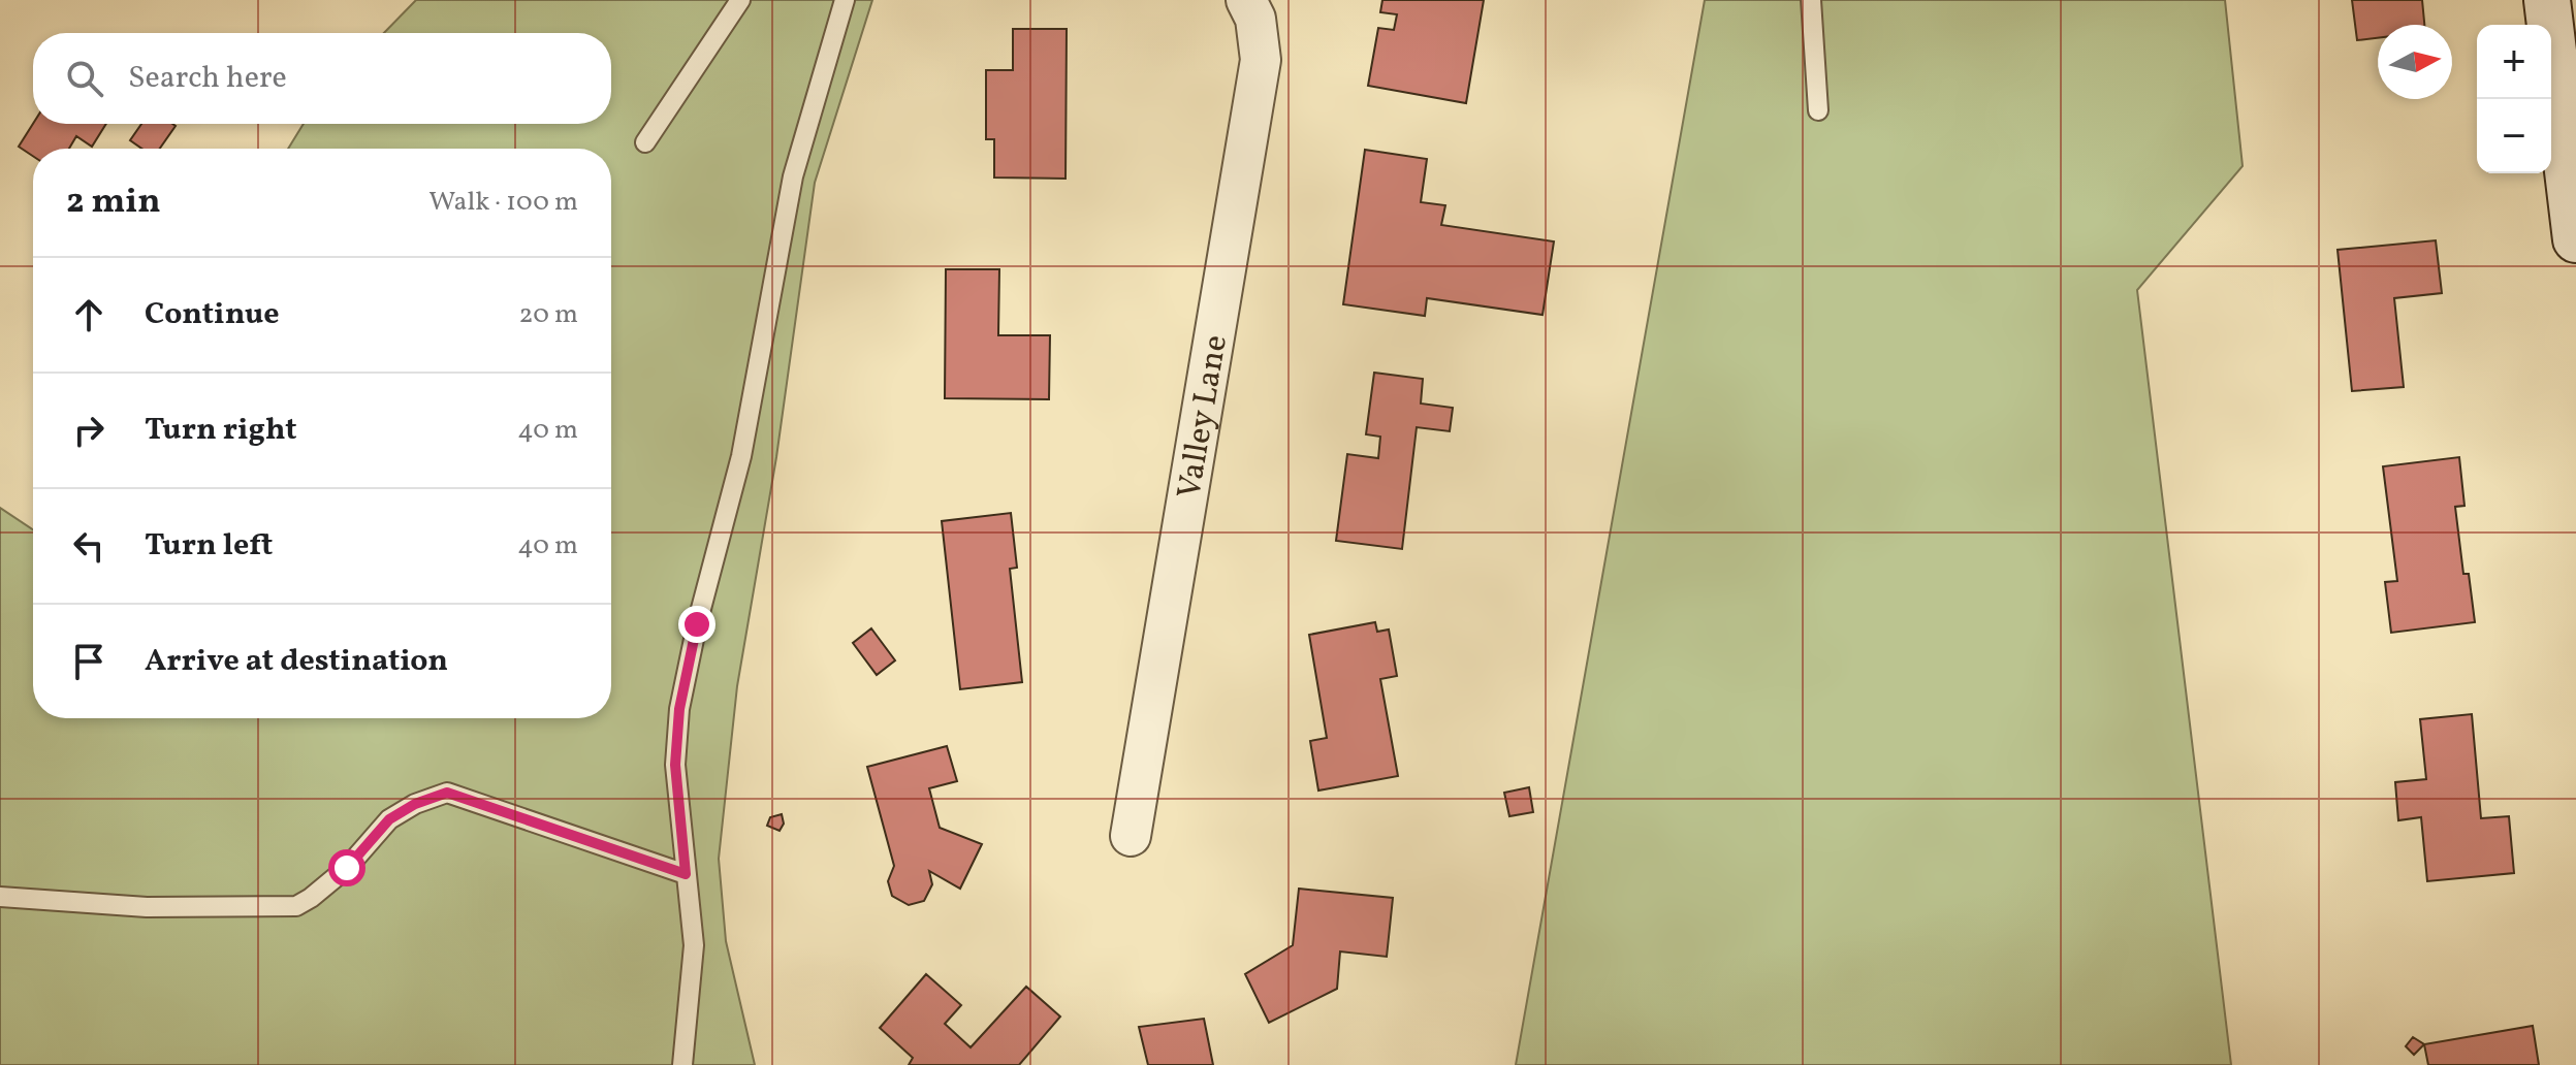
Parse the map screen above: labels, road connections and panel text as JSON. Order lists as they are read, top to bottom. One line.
{"streets":{"street":["Valley Lane"]},"north":"right","page":{"map_buttons":["+","−"],"search":"Search here","heading":["2 min","Walk · 100 m"],"list":[["Continue","20 m"],["Turn right","40 m"],["Turn left","40 m"],"Arrive at destination"]}}
